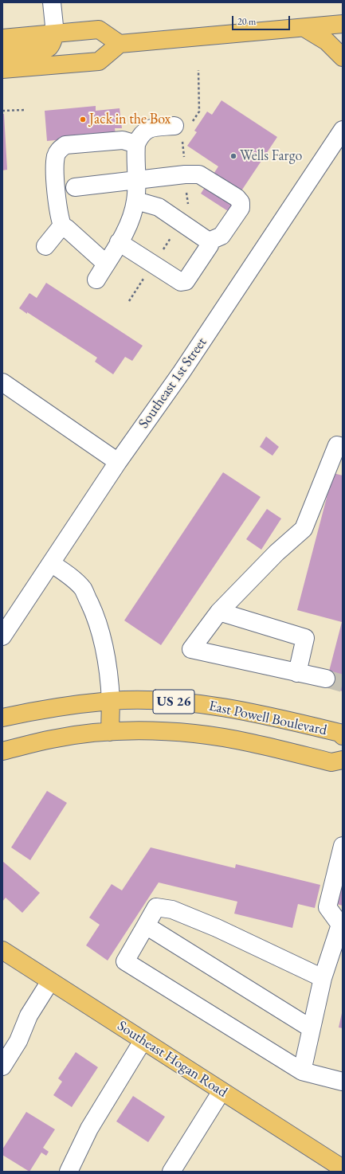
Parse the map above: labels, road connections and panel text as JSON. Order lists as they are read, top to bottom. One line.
{"streets":{"main road":["US 26","East Powell Boulevard","Southeast Hogan Road"],"street":["Southeast 1st Street"]},"places":["Jack in the Box","Wells Fargo"],"scale_bar":"20 m"}
